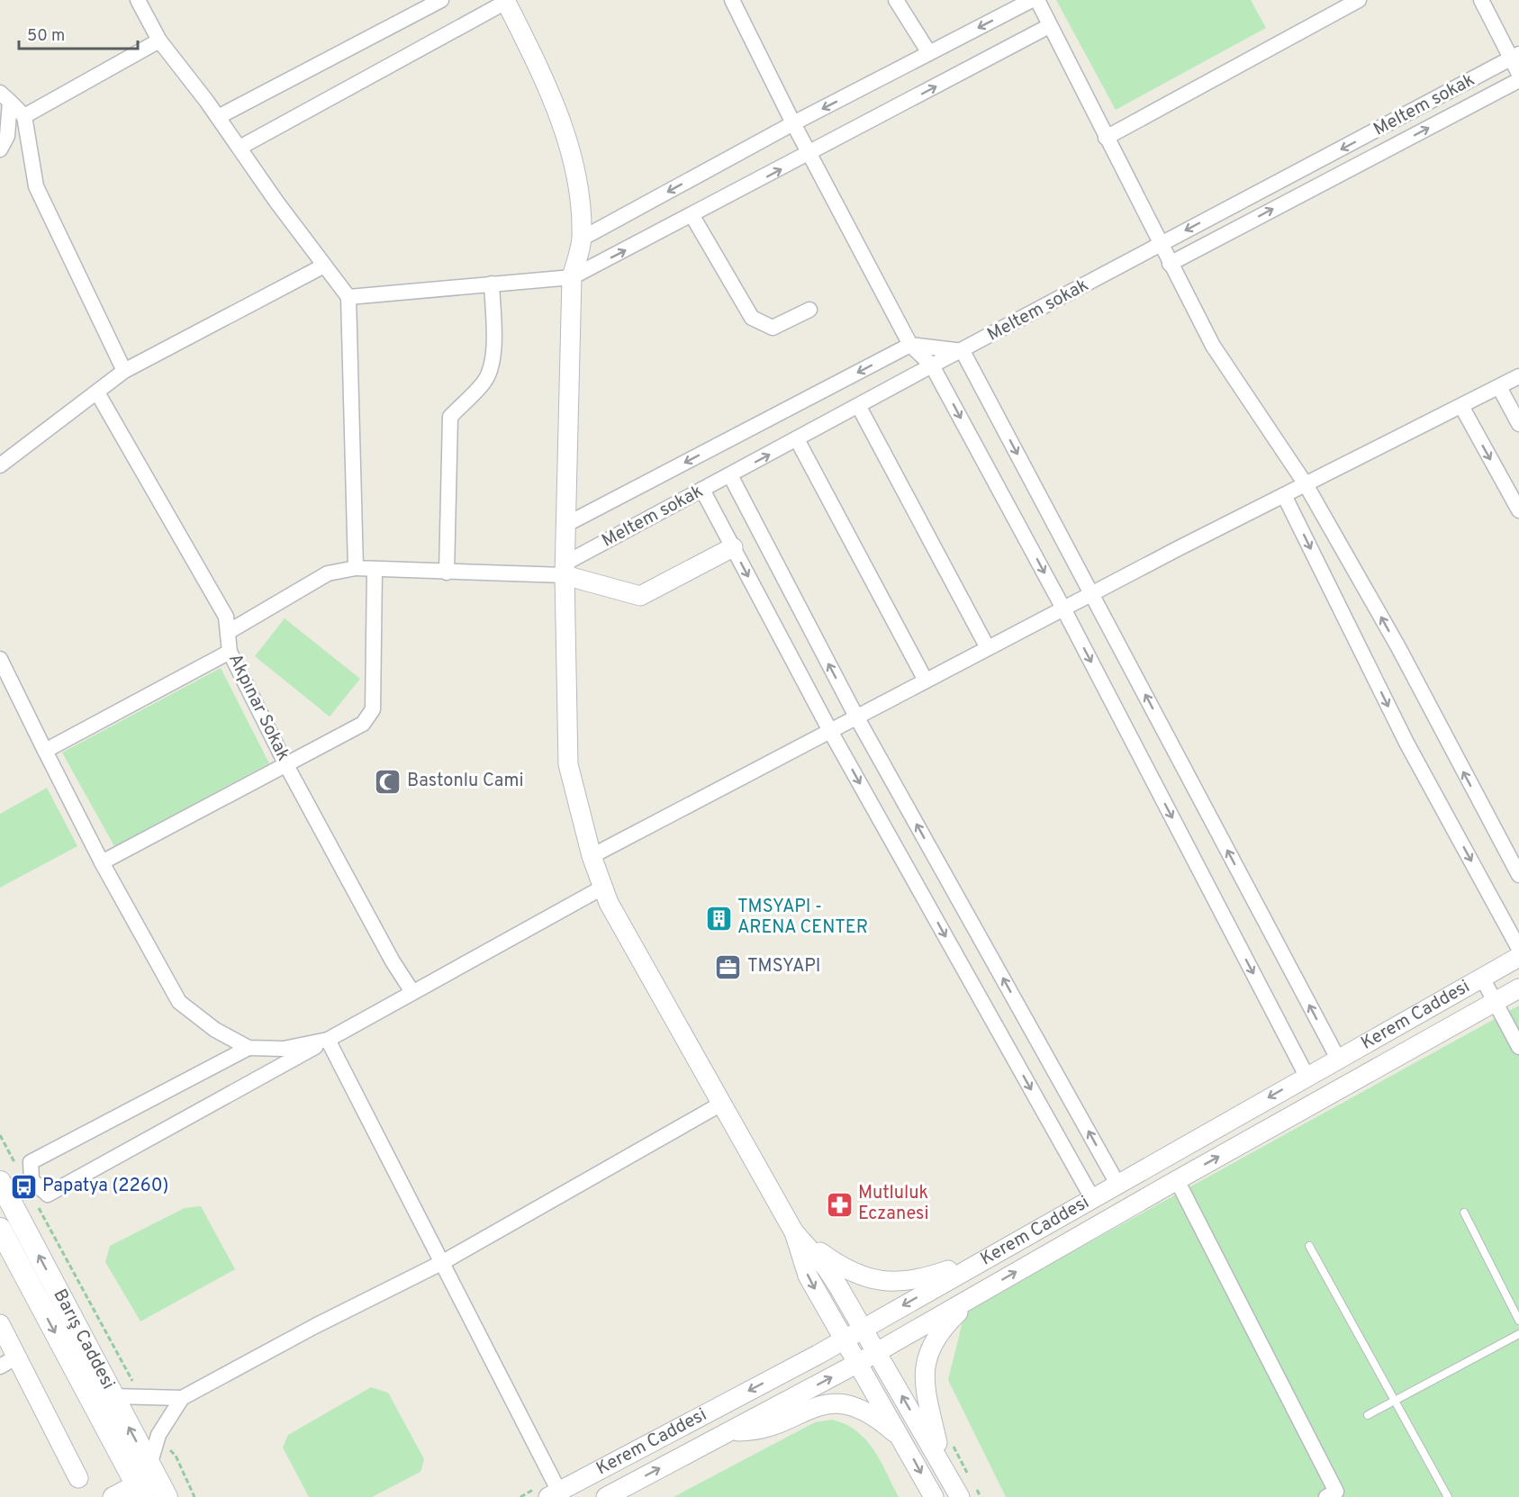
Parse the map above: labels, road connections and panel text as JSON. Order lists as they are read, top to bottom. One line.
{"streets":{"main road":["Barış Caddesi"],"street":["Meltem sokak","Akpınar Sokak","Kerem Caddesi"]},"places":{"mosque":["Bastonlu Cami"],"building":["TMSYAPI - ARENA CENTER"],"office":["TMSYAPI"],"bus stop":["Papatya (2260)"],"pharmacy":["Mutluluk Eczanesi"]},"scale_bar":"50 m"}
